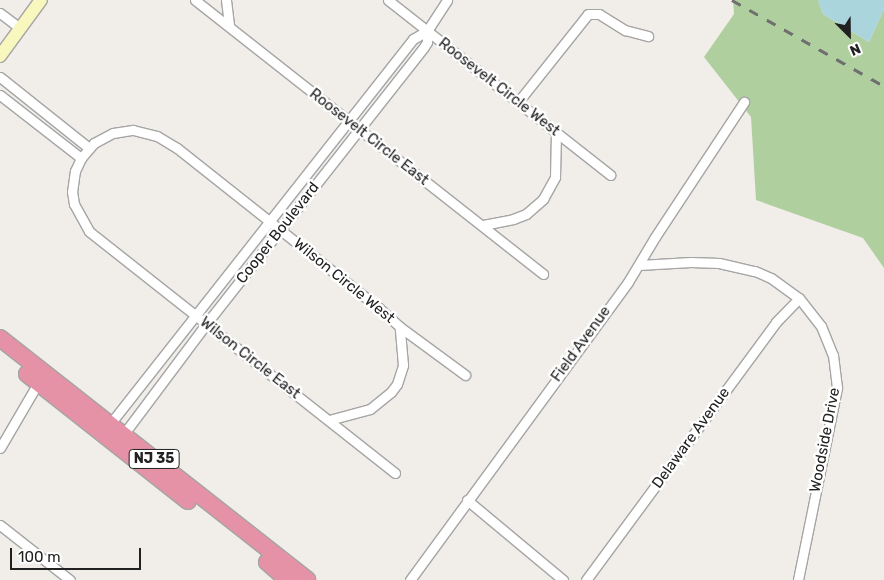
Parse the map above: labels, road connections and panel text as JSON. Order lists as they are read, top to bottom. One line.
{"streets":{"highway":["NJ 35"],"street":["Roosevelt Circle West","Roosevelt Circle East","Cooper Boulevard","Wilson Circle West","Field Avenue","Wilson Circle East","Delaware Avenue","Woodside Drive"]},"crossings":[["Roosevelt Circle West","Cooper Boulevard"],["Roosevelt Circle East","Cooper Boulevard"],["Cooper Boulevard","Wilson Circle West"],["Cooper Boulevard","Wilson Circle East"],["Cooper Boulevard","NJ 35"],["Wilson Circle West","Wilson Circle East"],["Field Avenue","Woodside Drive"],["Delaware Avenue","Woodside Drive"]],"scale_bar":"100 m","north":"bottom right"}
